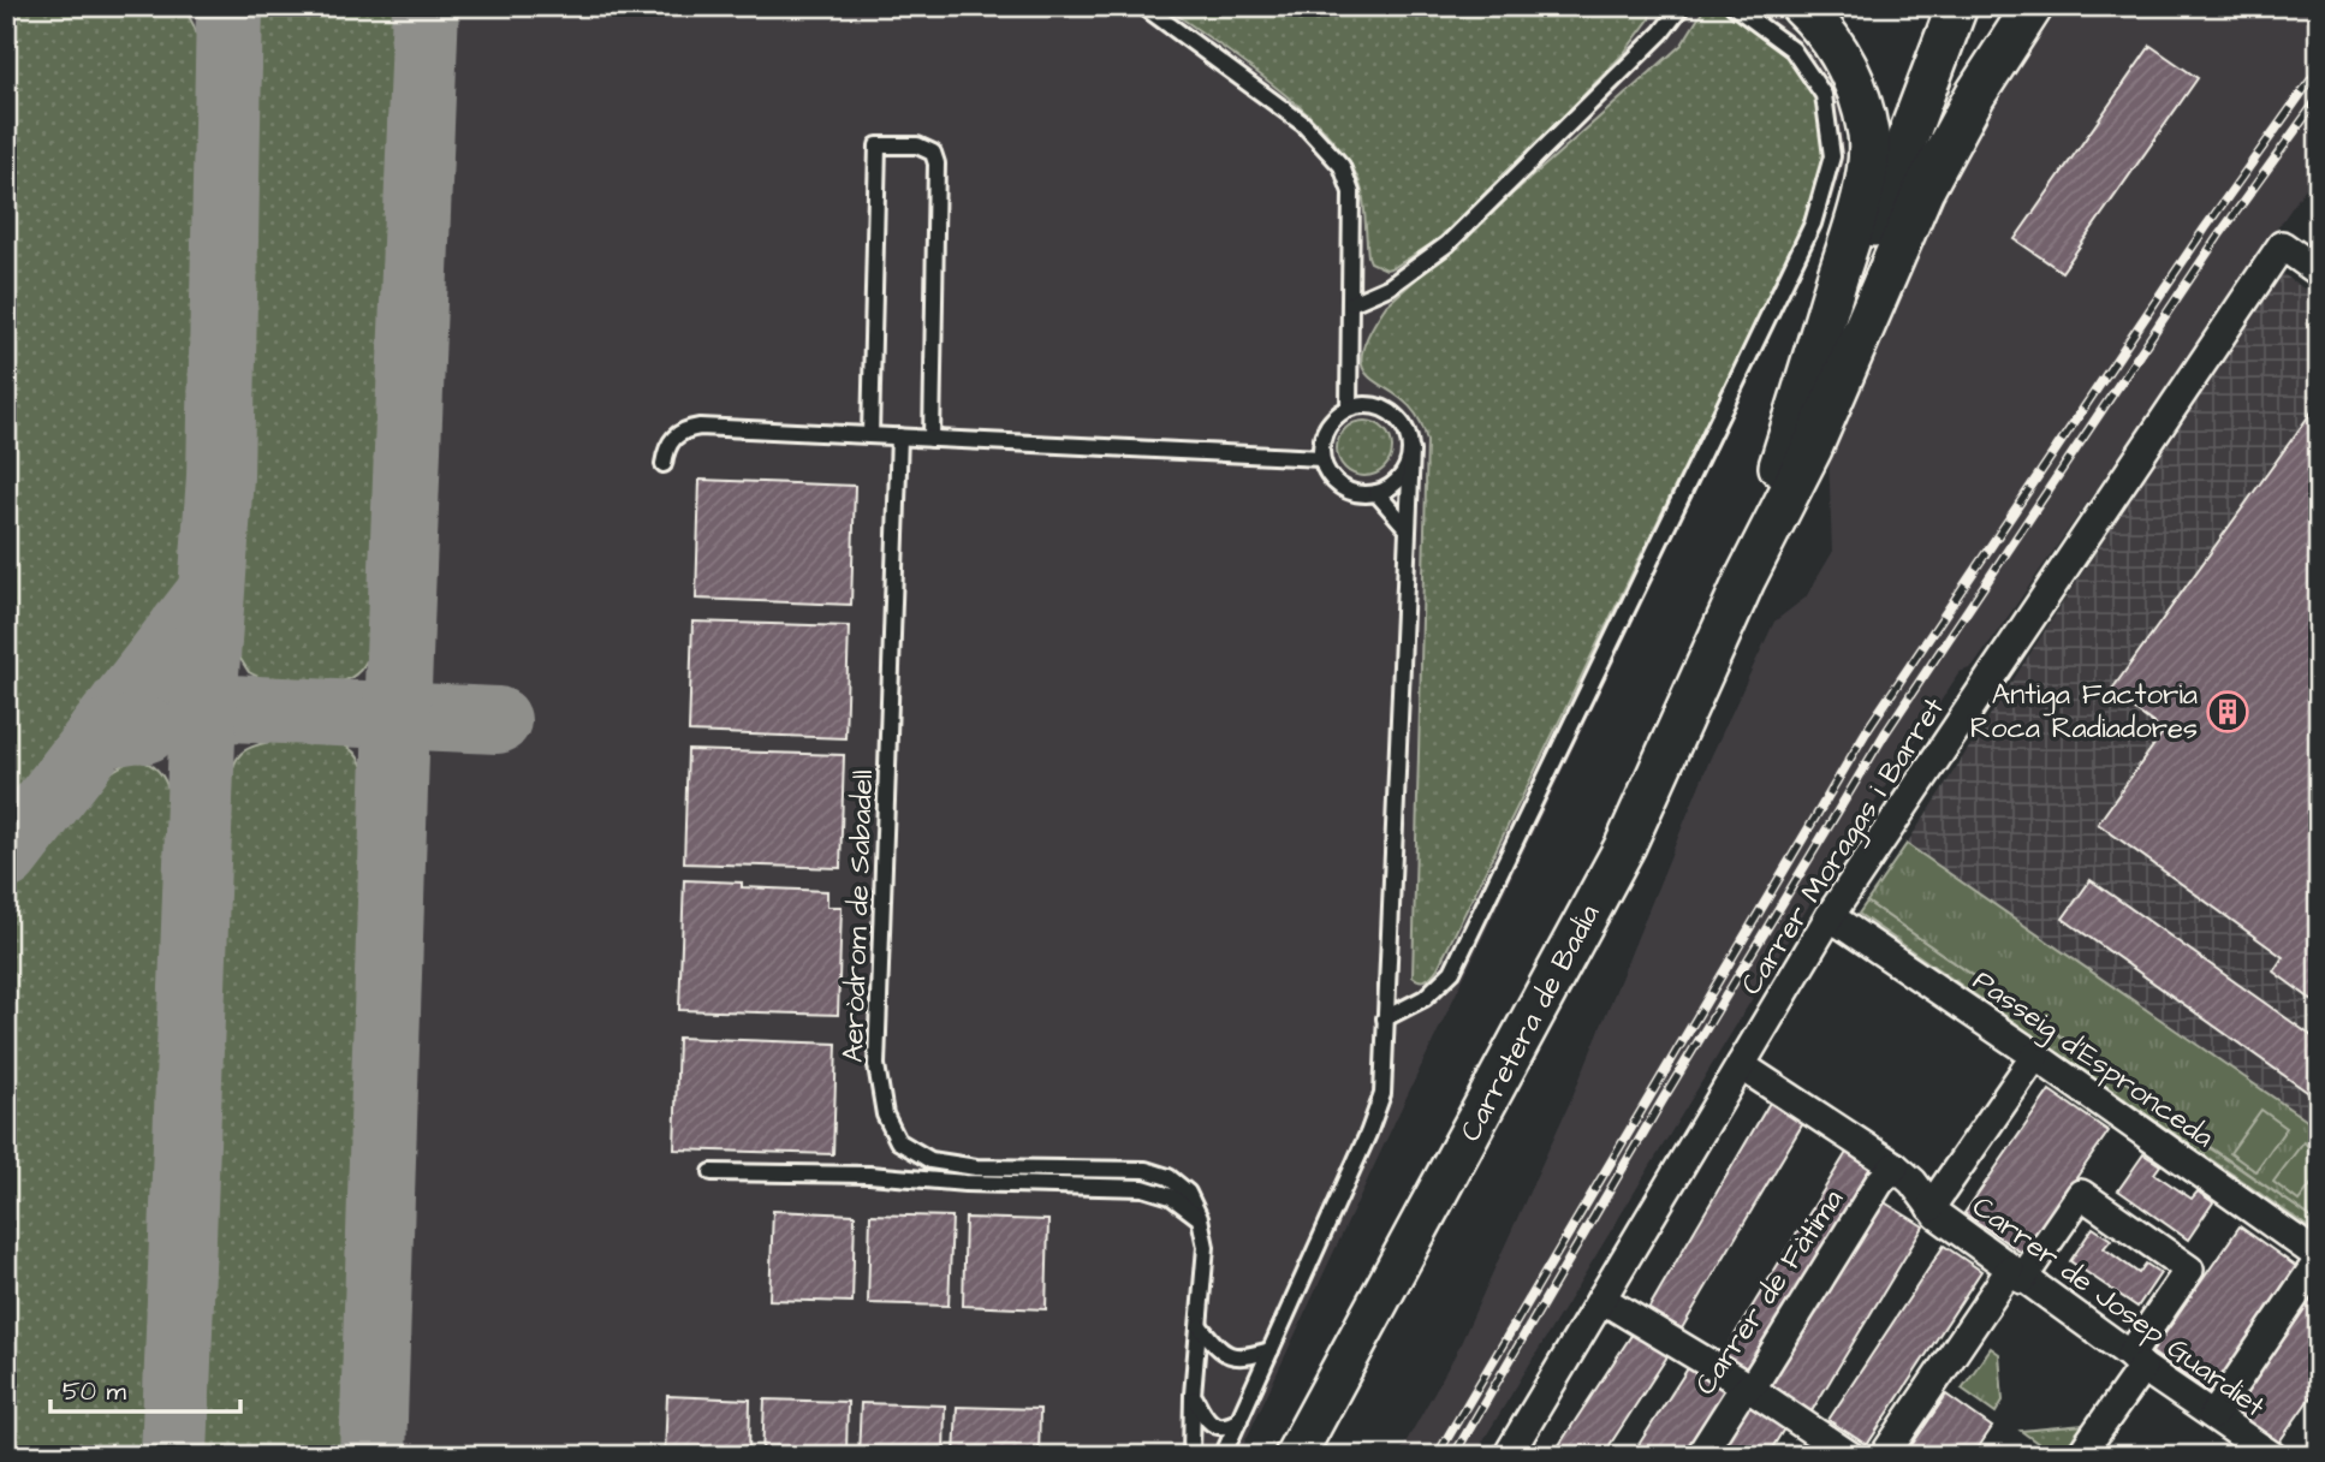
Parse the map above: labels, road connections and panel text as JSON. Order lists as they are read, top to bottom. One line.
{"streets":{"street":["Carrer Moragas i Barret","Carretera de Badia","Passeig d'Espronceda","Carrer de Fàtima","Carrer de Josep Guardiet"],"lane":["Aeròdrom de Sabadell"]},"crossings":[["Carrer Moragas i Barret","Passeig d'Espronceda"],["Carrer Moragas i Barret","Carrer de Josep Guardiet"],["Passeig d'Espronceda","Carrer de Josep Guardiet"],["Carrer de Fàtima","Carrer de Josep Guardiet"]],"places":{"building":["Antiga Factoria Roca Radiadores"]},"scale_bar":"50 m"}
